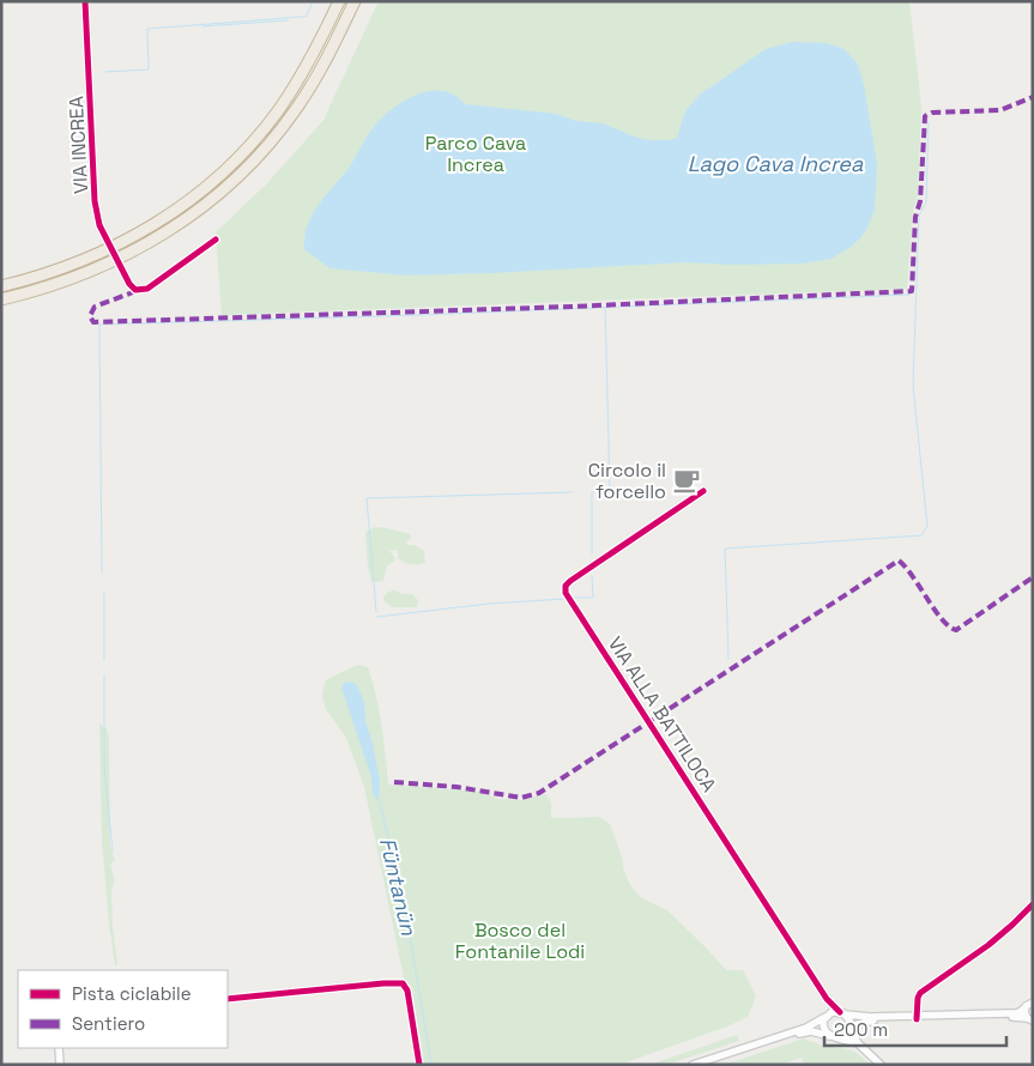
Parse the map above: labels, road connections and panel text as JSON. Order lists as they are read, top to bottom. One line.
{"streets":{"street":["VIA INCREA","VIA ALLA BATTILOCA"]},"water":["Lago Cava Increa","Füntanün"],"parks":["Parco Cava Increa","Bosco del Fontanile Lodi"],"places":{"cafe":["Circolo il forcello"]},"legend":["Pista ciclabile","Sentiero"],"scale_bar":"200 m"}
